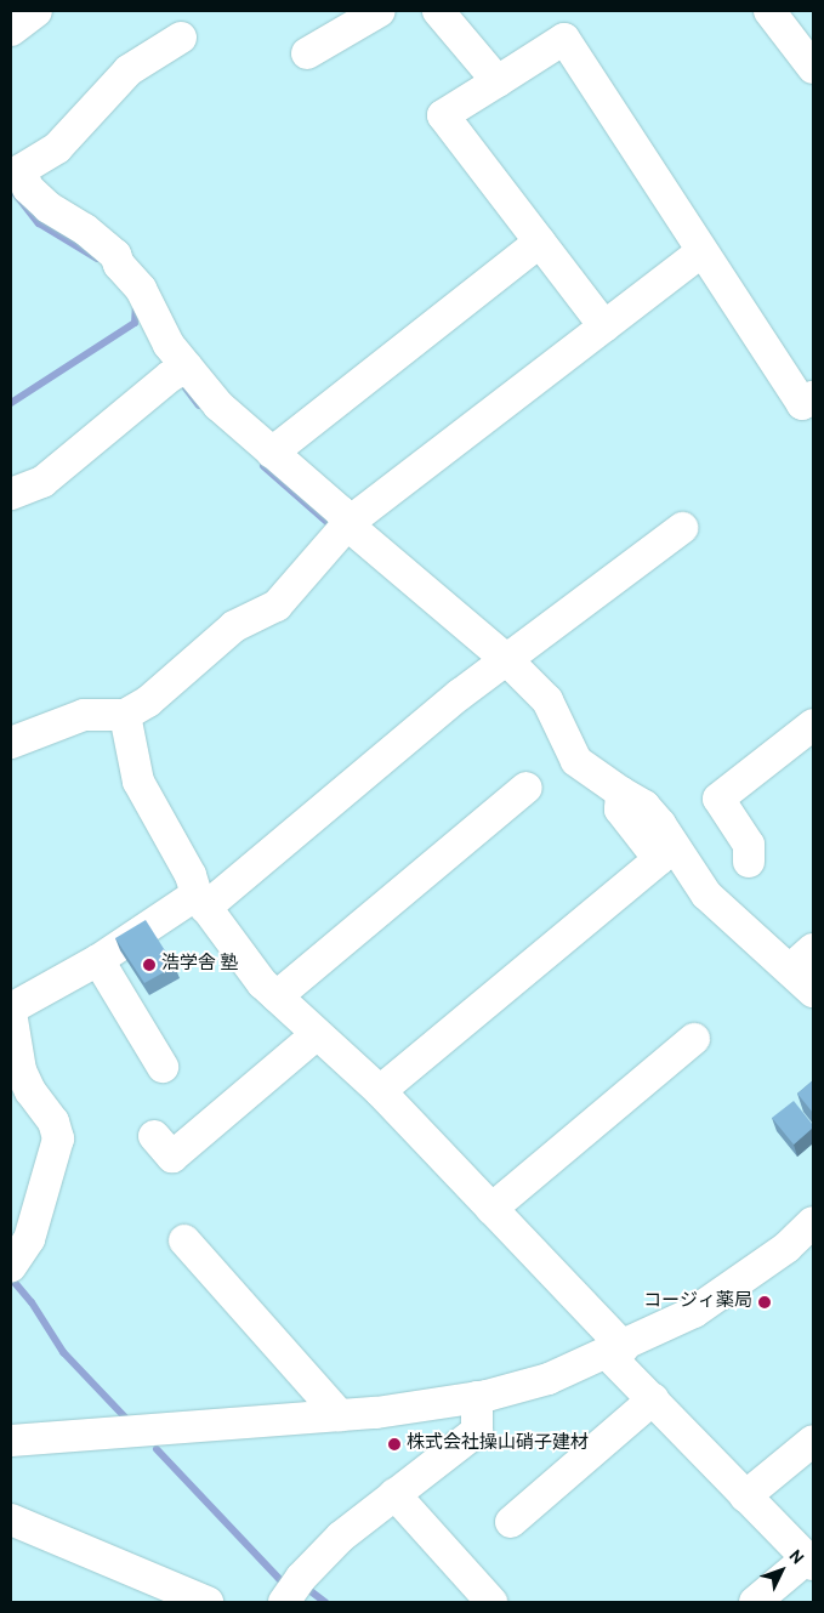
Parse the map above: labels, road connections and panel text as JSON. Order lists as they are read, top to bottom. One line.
{"places":["浩学舎 塾","コージィ薬局","株式会社操山硝子建材"],"north":"top right"}
